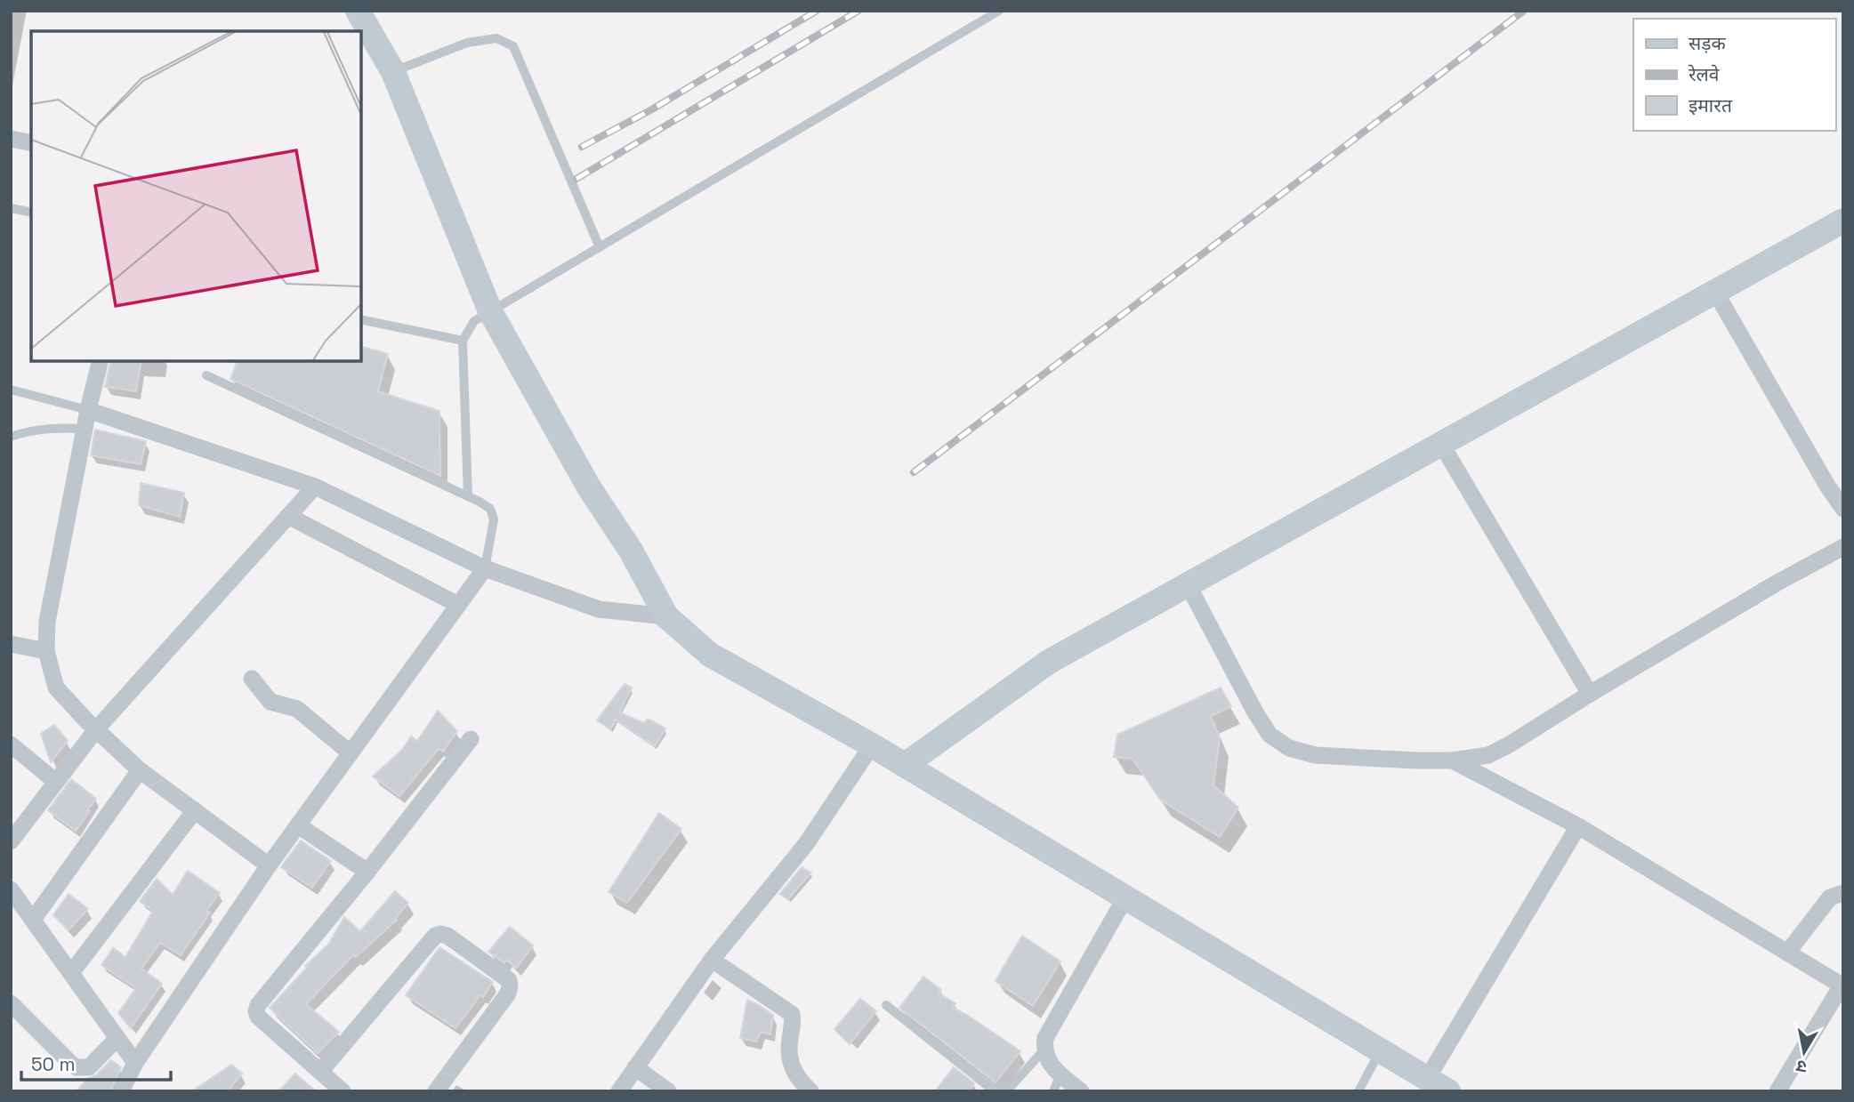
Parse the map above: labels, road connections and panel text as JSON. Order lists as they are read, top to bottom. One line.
{"legend":["सड़क","रेलवे","इमारत"],"scale_bar":"50 m","north":"bottom"}
